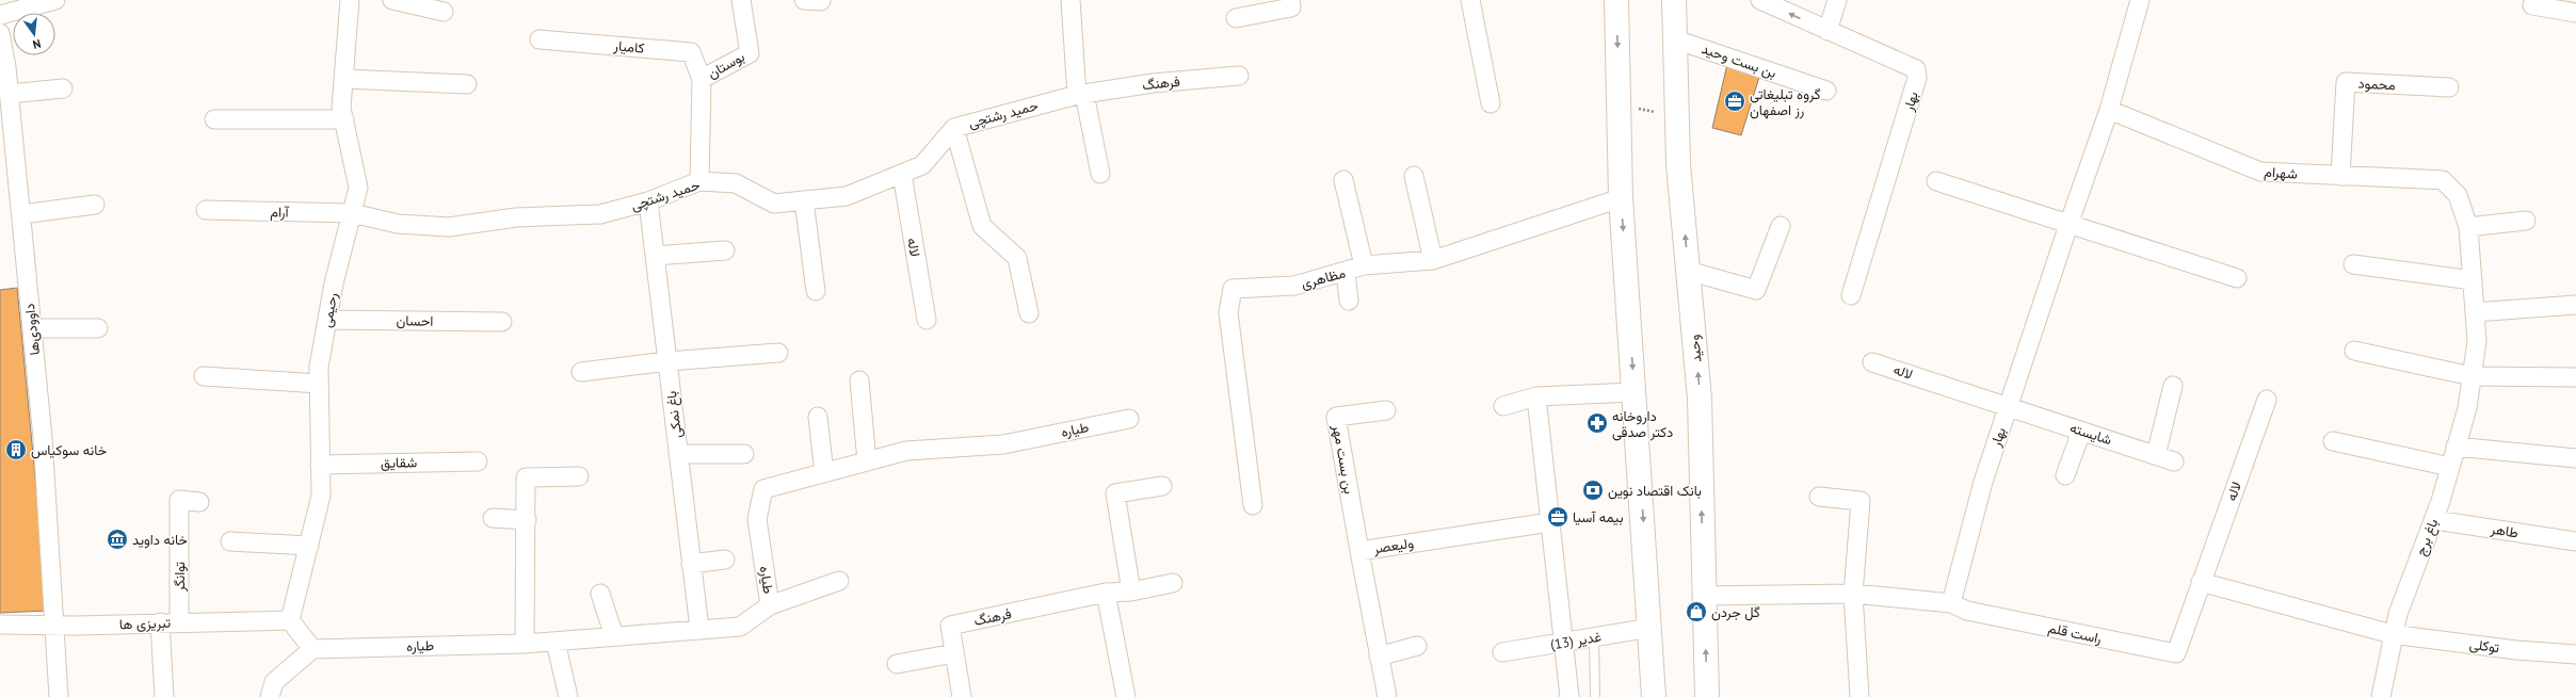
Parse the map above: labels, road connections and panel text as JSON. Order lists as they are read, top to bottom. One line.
{"streets":{"main road":["وحید"],"street":["کامیار","بن بست وحید","بوستان","فرهنگ","محمود","بهار","حمید رشتچی","شهرام","آرام","لاله","مظاهری","رحیمی","احسان","داوودی‌ها","باغ نمکی","طیاره","شایسته","بن بست مهر","شقایق","طاهر","باغ برج","ولیعصر","توانگر","تبریزی ها","راست قلم","غدیر (13)","توکلی"]},"crossings":[["کامیار","بوستان"],["بن بست وحید","وحید"],["بوستان","حمید رشتچی"],["فرهنگ","حمید رشتچی"],["محمود","شهرام"],["بهار","شهرام"],["بهار","لاله"],["بهار","شایسته"],["بهار","راست قلم"],["حمید رشتچی","آرام"],["حمید رشتچی","لاله"],["حمید رشتچی","رحیمی"],["حمید رشتچی","باغ نمکی"],["شهرام","باغ برج"],["آرام","رحیمی"],["لاله","شایسته"],["لاله","راست قلم"],["رحیمی","احسان"],["رحیمی","شقایق"],["رحیمی","تبریزی ها"],["داوودی‌ها","تبریزی ها"],["وحید","راست قلم"],["باغ نمکی","طیاره"],["بن بست مهر","ولیعصر"],["طاهر","باغ برج"],["باغ برج","توکلی"],["توانگر","تبریزی ها"]],"places":{"office":["گروه تبلیغاتی رز اصفهان","بیمه آسیا"],"pharmacy":["داروخانه دکتر صدقی"],"building":["خانه سوکیاس"],"bank":["بانک اقتصاد نوین"],"museum":["خانه داوید"],"shop":["گل جردن"]},"north":"bottom"}
